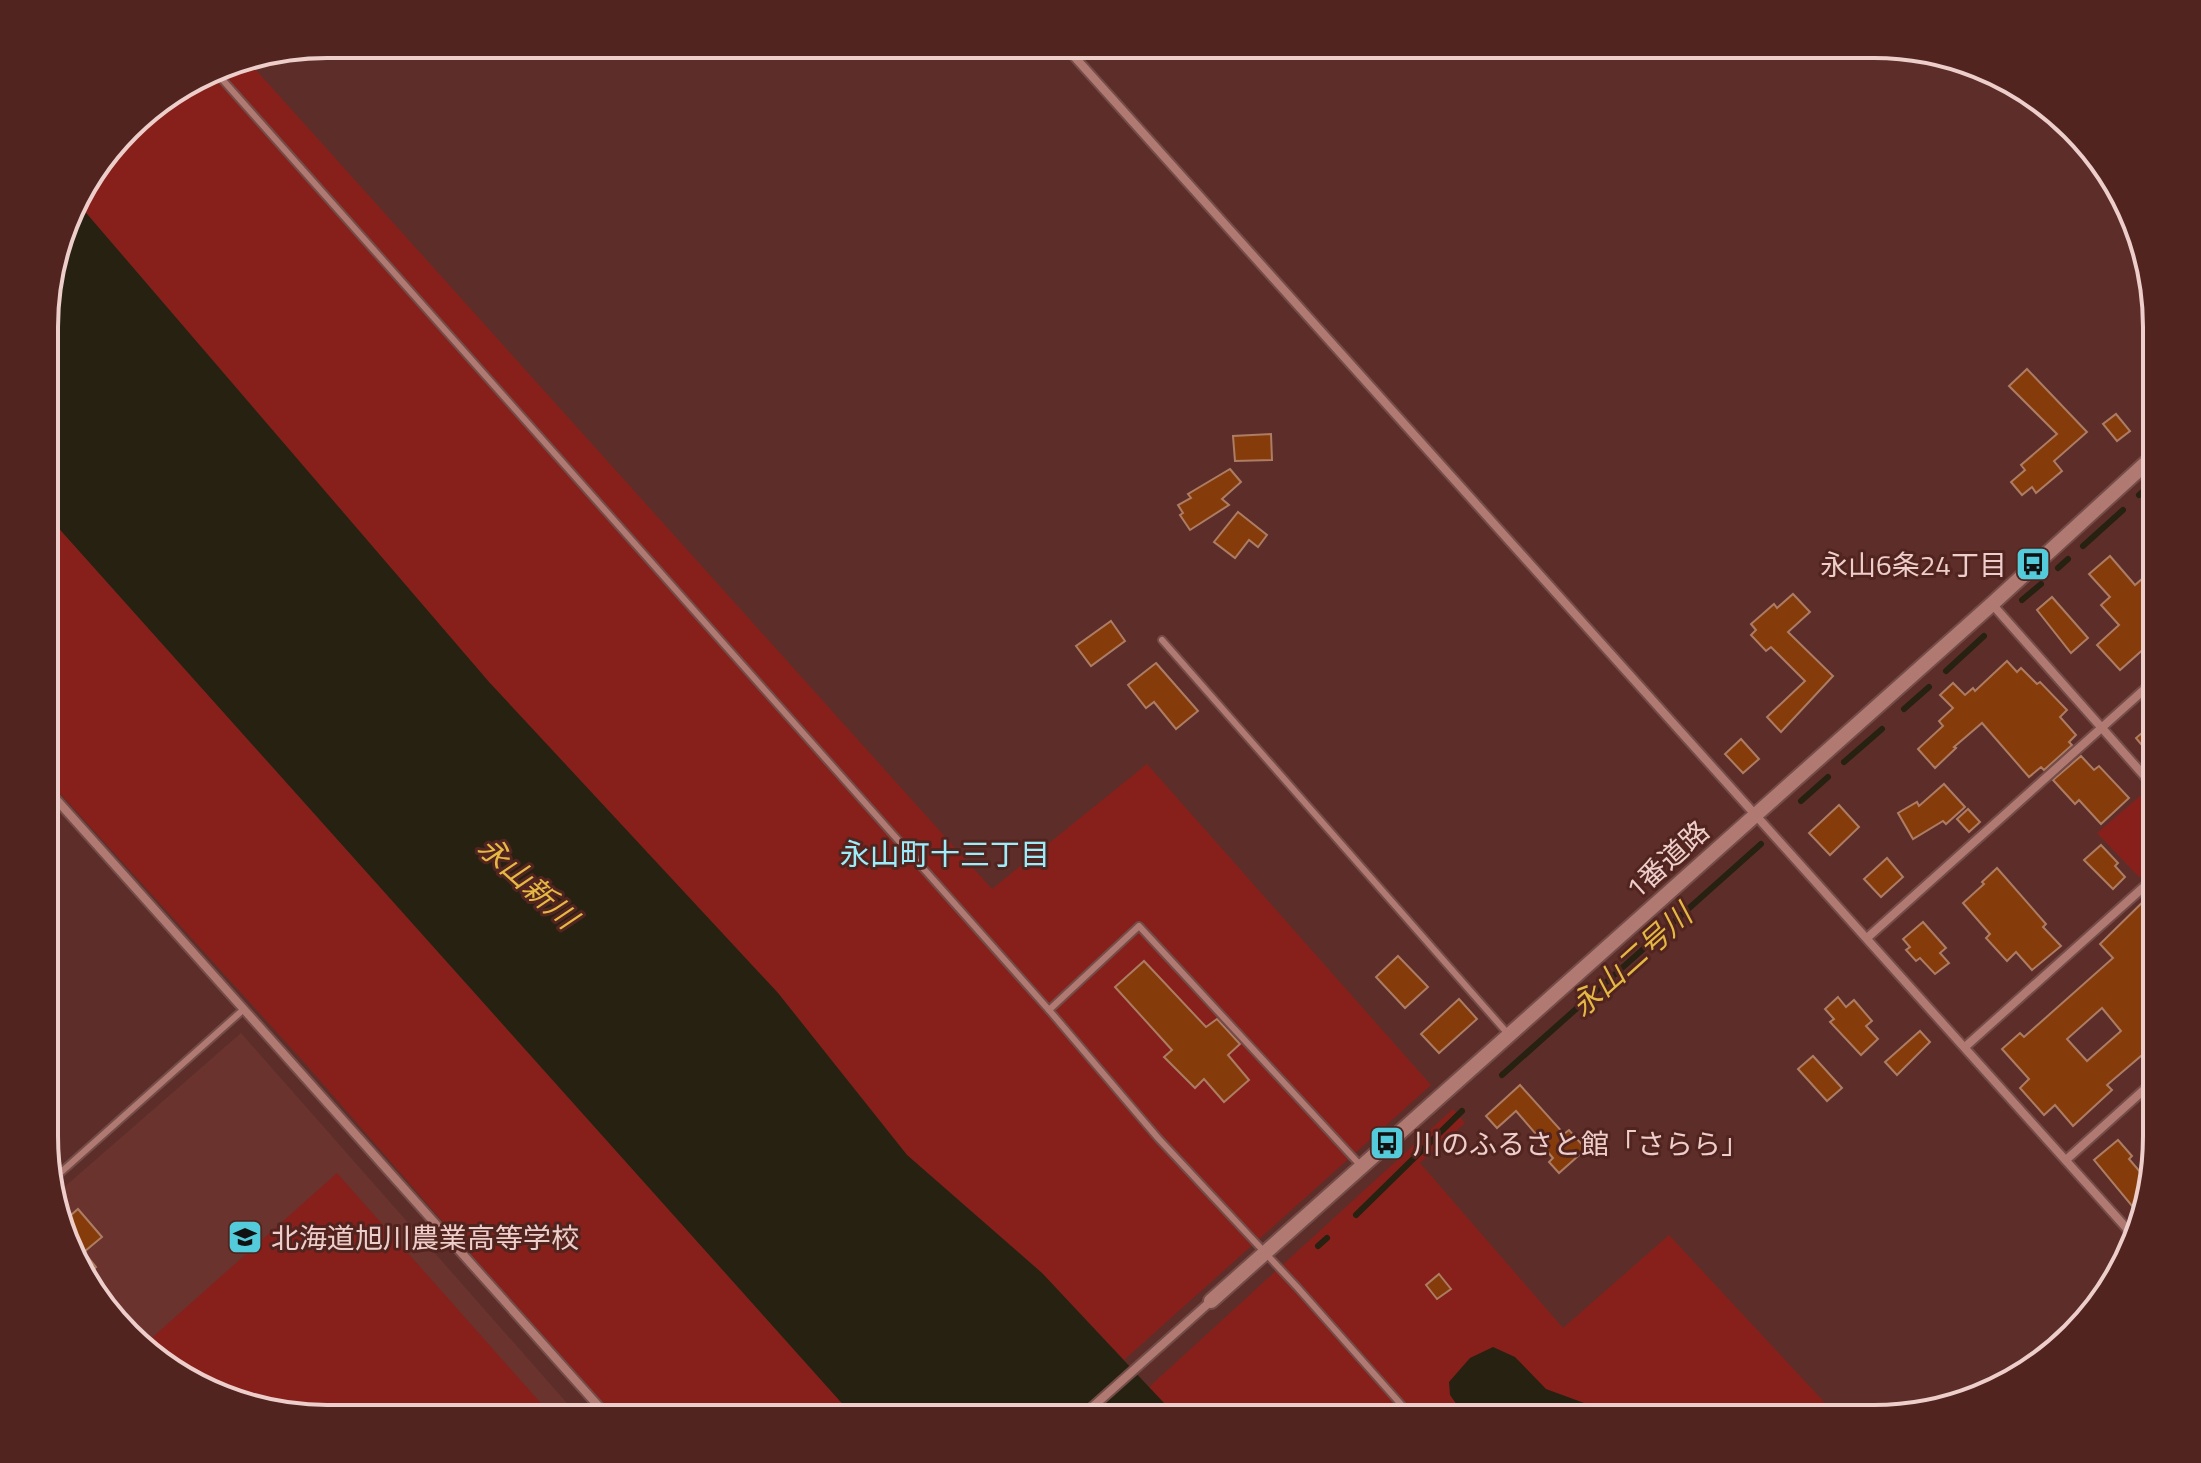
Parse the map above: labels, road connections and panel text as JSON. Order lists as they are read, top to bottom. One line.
{"streets":{"street":["1番道路"]},"districts":["永山町十三丁目"],"water":["永山新川","永山二号川"],"places":{"bus stop":["永山6条24丁目","川のふるさと館「さらら」"],"school or university":["北海道旭川農業高等学校"]}}
